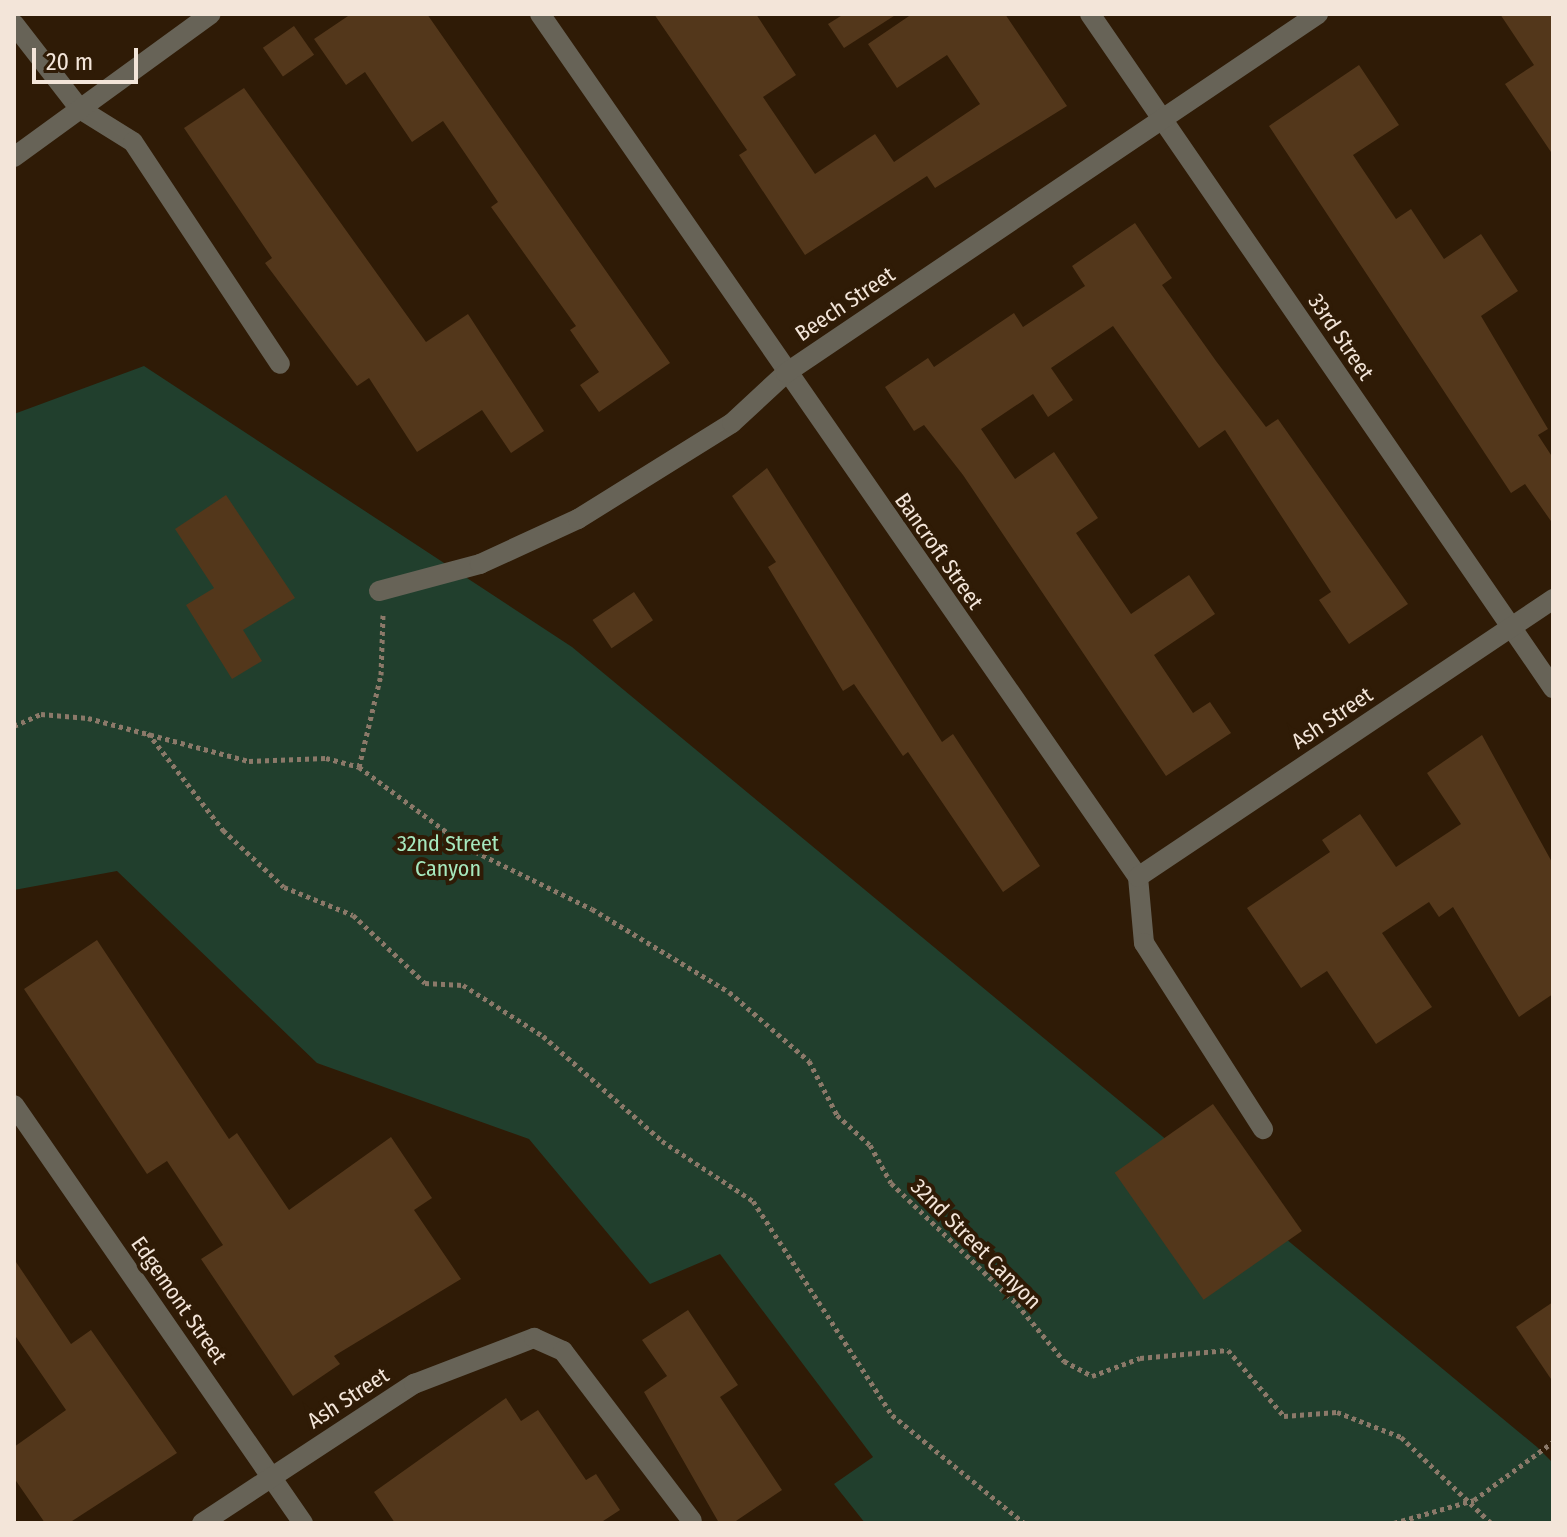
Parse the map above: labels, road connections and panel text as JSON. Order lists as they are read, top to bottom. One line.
{"streets":{"street":["Beech Street","33rd Street","Bancroft Street","Ash Street","Edgemont Street"],"path":["32nd Street Canyon"]},"crossings":[["Beech Street","33rd Street"],["Beech Street","Bancroft Street"],["33rd Street","Ash Street"],["Bancroft Street","Ash Street"],["Ash Street","Edgemont Street"]],"parks":["32nd Street Canyon"],"scale_bar":"20 m"}
